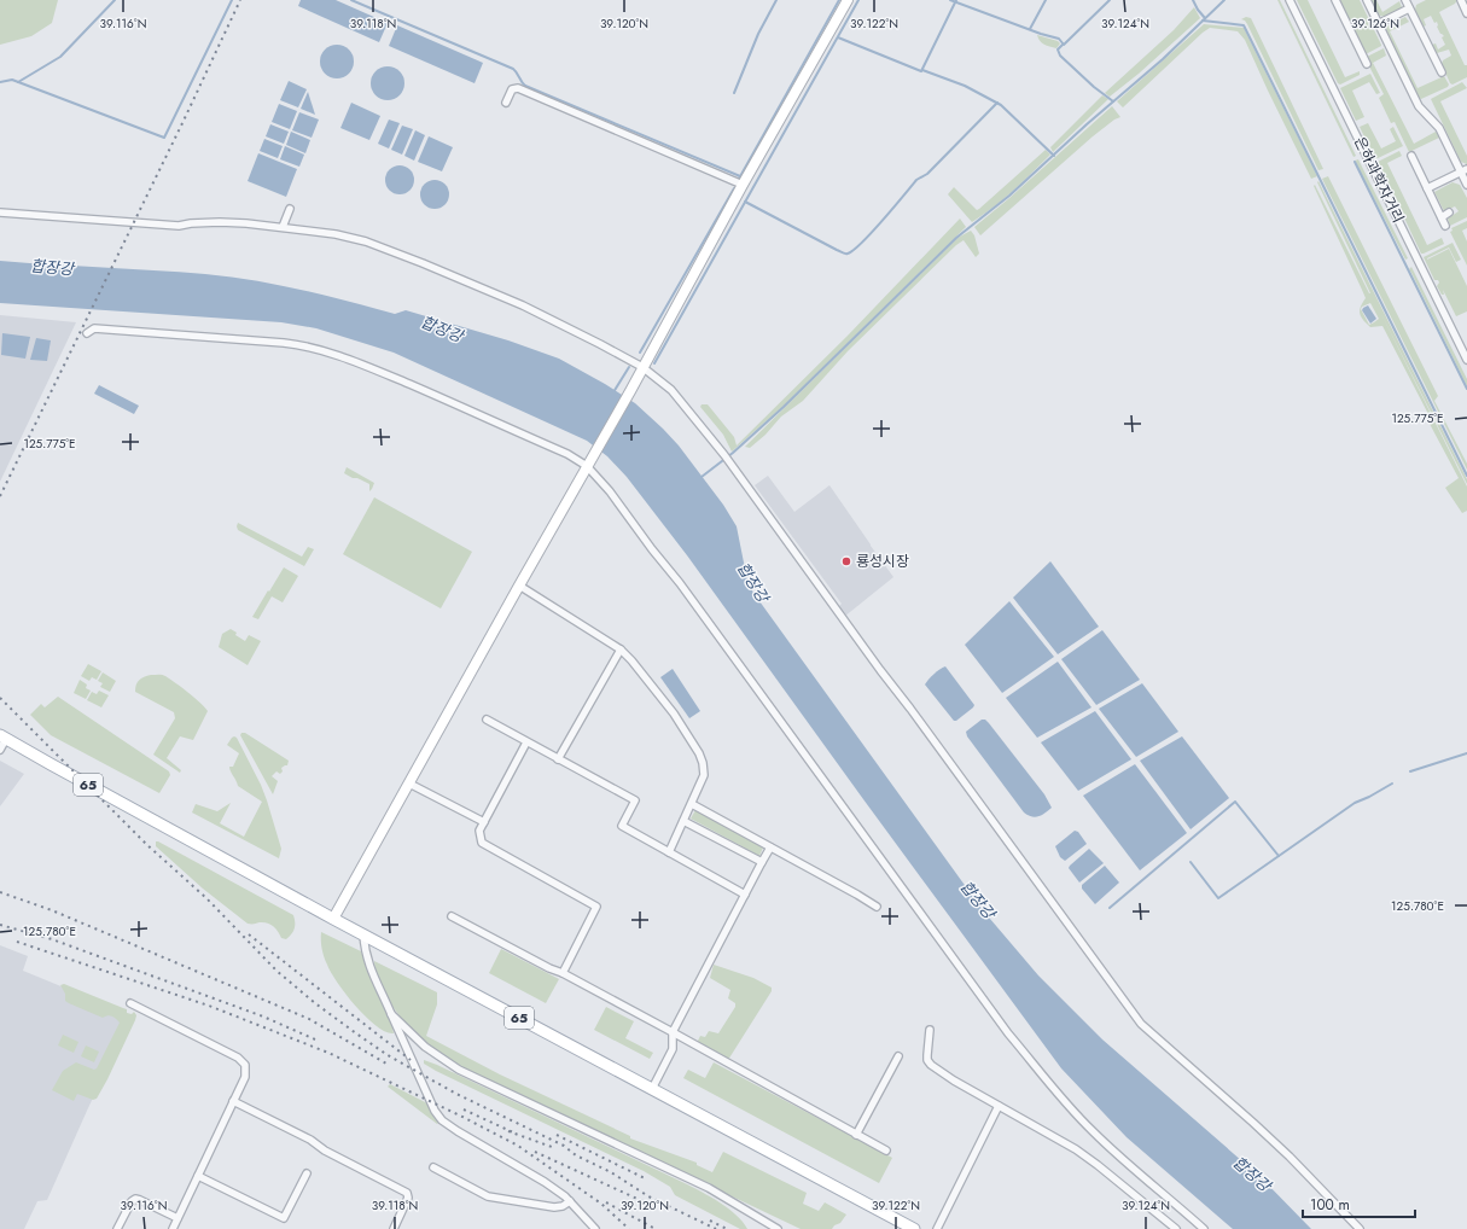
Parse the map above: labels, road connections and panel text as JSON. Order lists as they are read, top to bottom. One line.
{"streets":{"main road":["65"],"street":["은하과학자거리"]},"water":["합장강"],"places":["룡성시장"],"scale_bar":"100 m","coordinates":["39.116°N","39.118°N","39.120°N","39.122°N","39.124°N","39.126°N","125.775°E","125.780°E"]}
